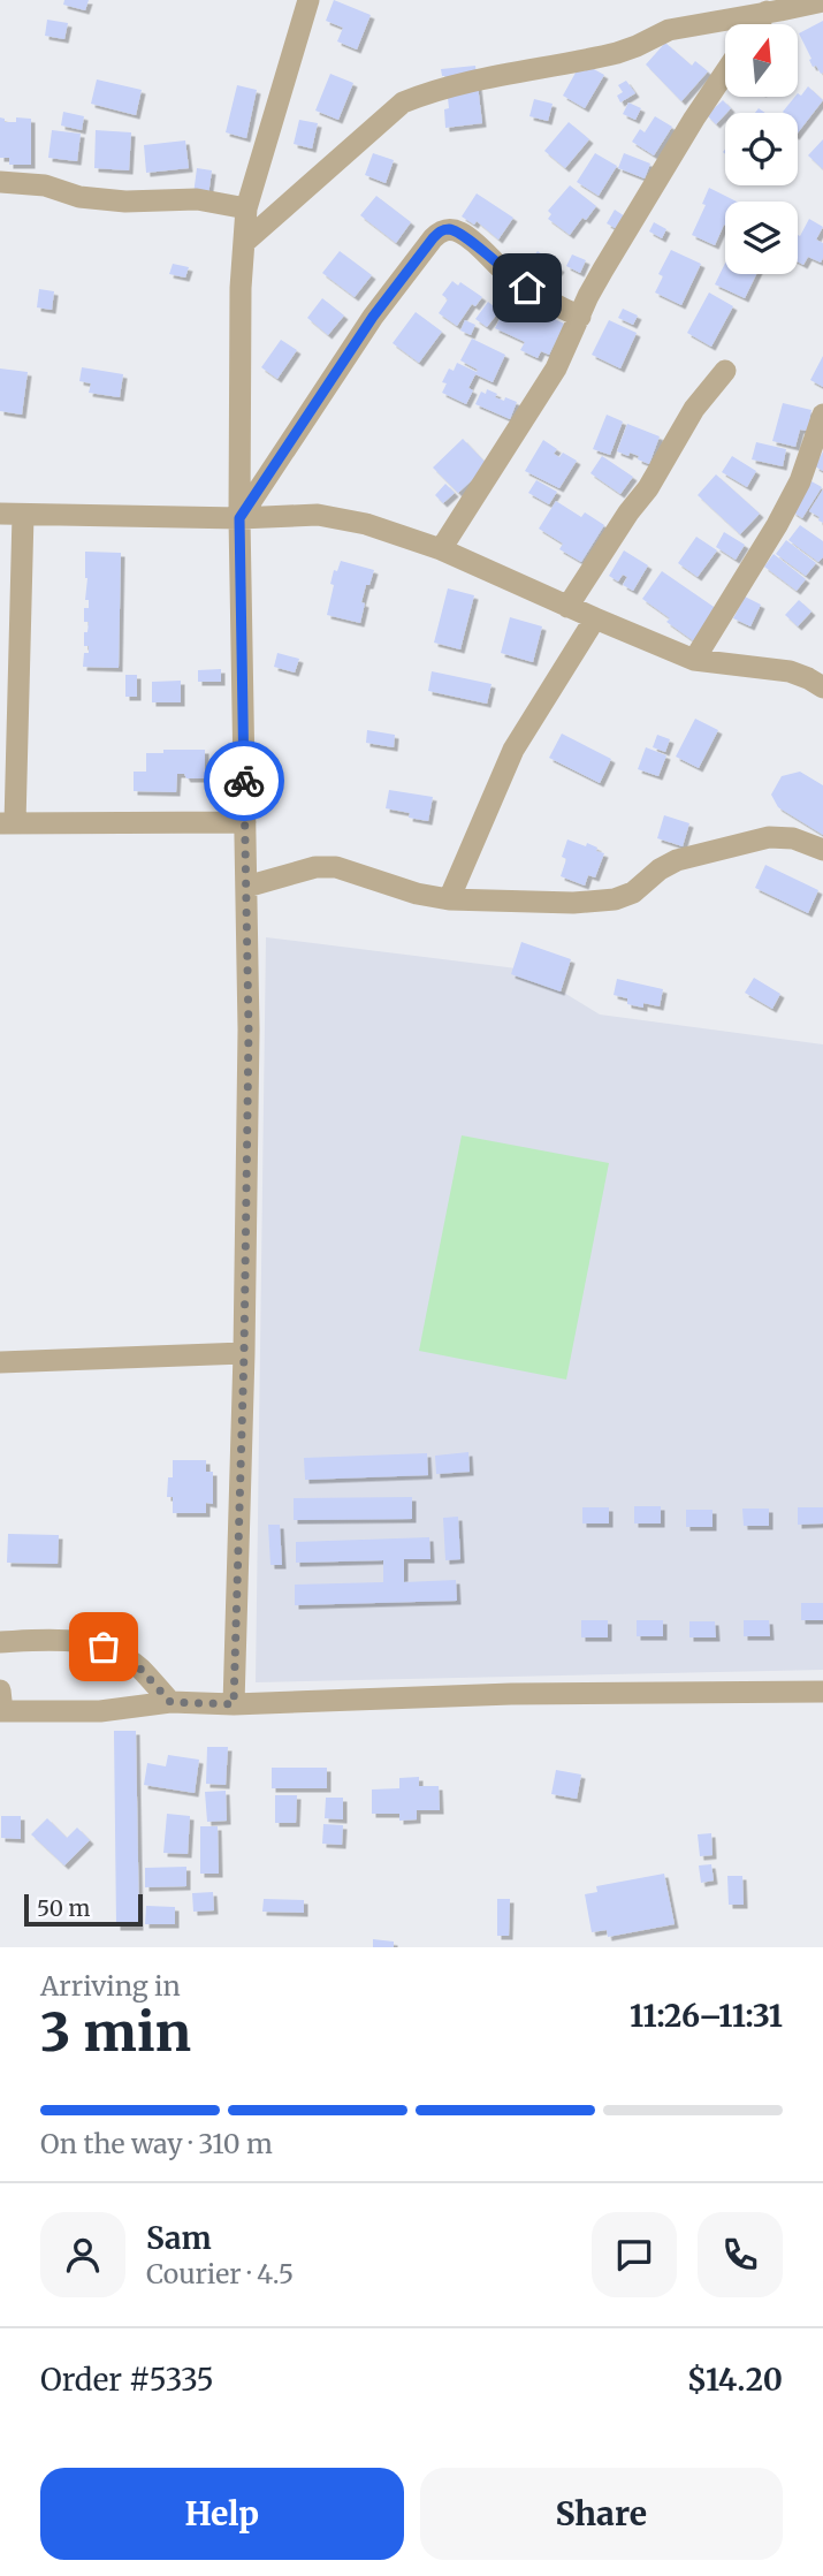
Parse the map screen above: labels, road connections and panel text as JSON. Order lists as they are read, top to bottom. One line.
{"scale_bar":"50 m","north":"top","page":{"scale":"50 m","heading":["3 min","Arriving in","11:26–11:31"],"panel":["Sam","Courier · 4.5","Order #5335","$14.20"],"bar":"On the way · 310 m","buttons":["Help","Share"]}}
